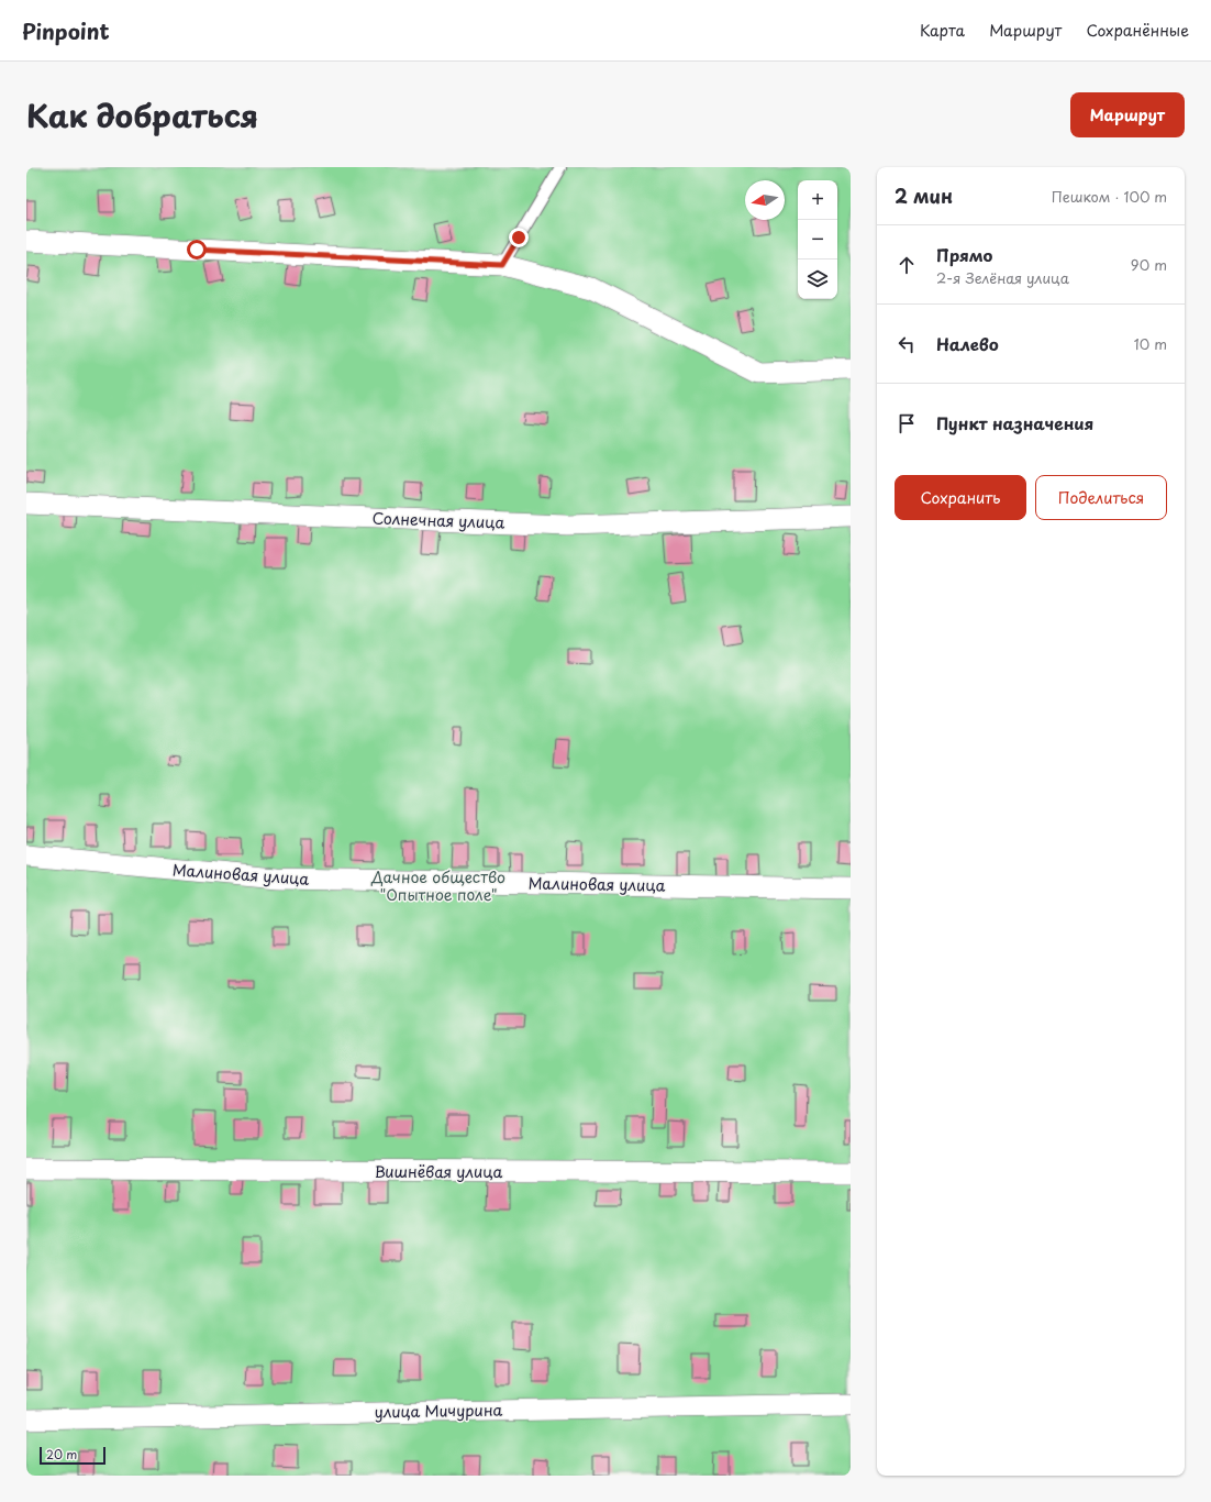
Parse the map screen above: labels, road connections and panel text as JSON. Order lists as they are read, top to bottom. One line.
{"streets":{"street":["Солнечная улица","Малиновая улица","Вишнёвая улица","улица Мичурина"]},"parks":["Дачное общество \"Опытное поле\""],"scale_bar":"20 m","north":"left","page":{"header":"Pinpoint","nav":["Карта","Маршрут","Сохранённые"],"title":"Как добраться","buttons":["Маршрут",["Сохранить","Поделиться"]],"heading":["2 мин","Пешком · 100 m"],"map_buttons":["+","−"],"list":[["Прямо","2-я Зелёная улица","90 m"],["Налево","10 m"],"Пункт назначения"],"scale":"20 m"}}
